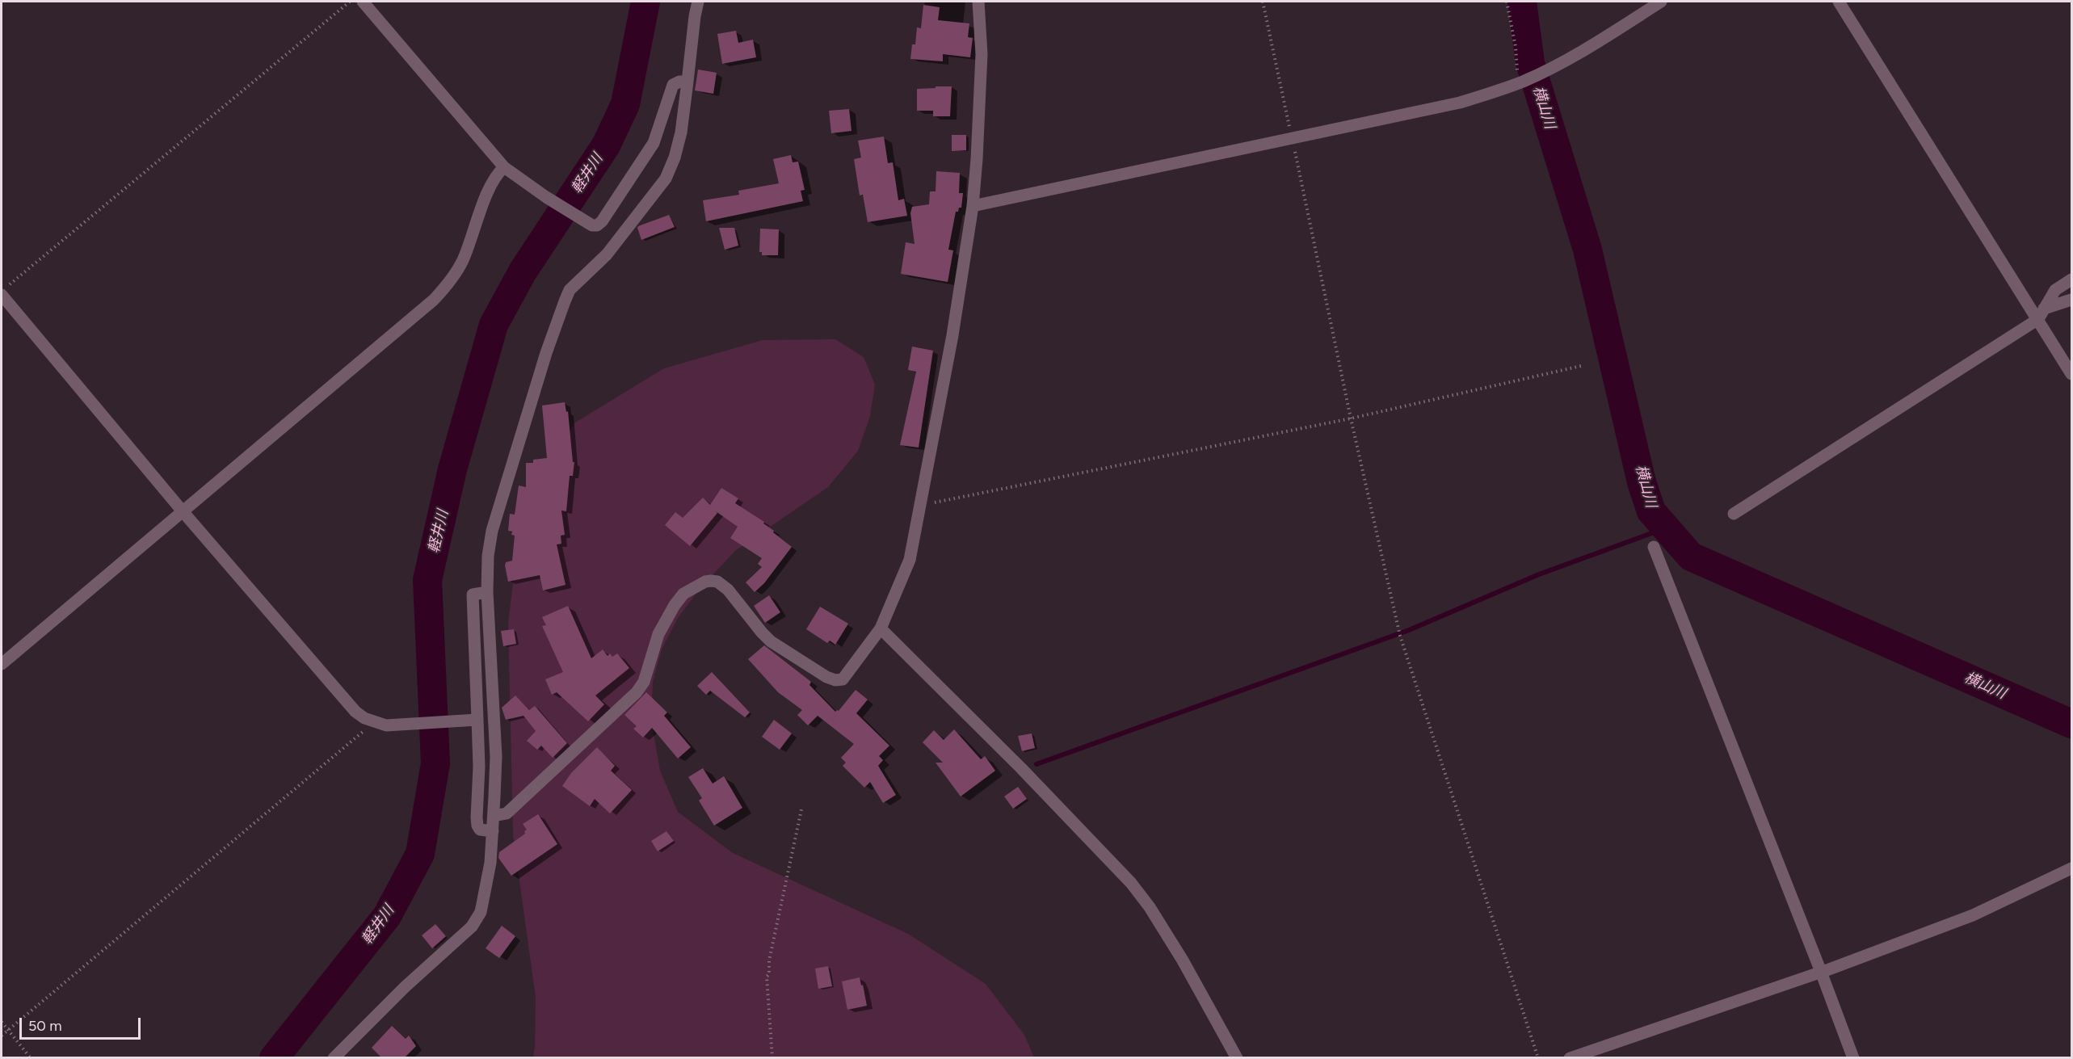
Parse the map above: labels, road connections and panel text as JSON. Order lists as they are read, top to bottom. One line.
{"water":["横山川","軽井川"],"scale_bar":"50 m"}
